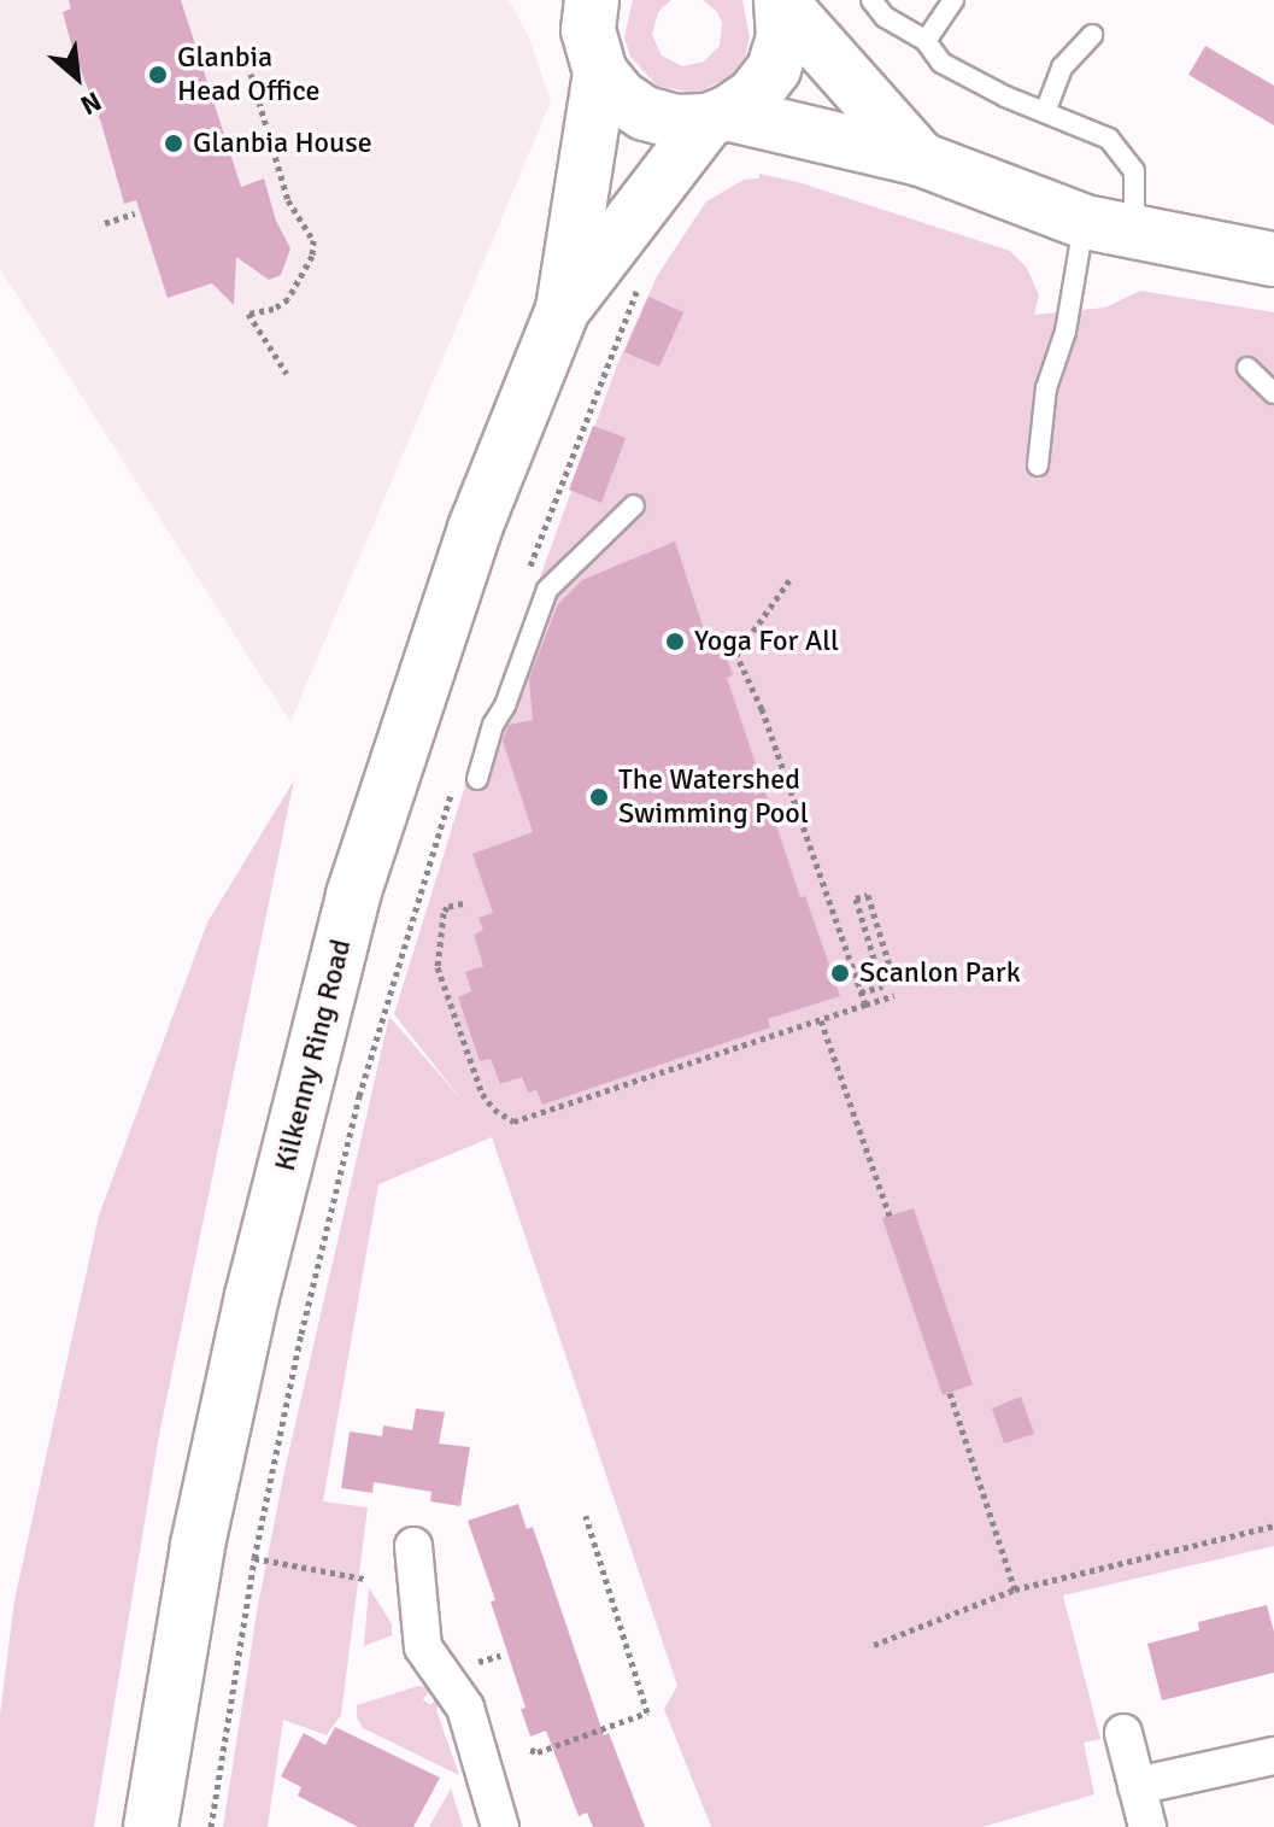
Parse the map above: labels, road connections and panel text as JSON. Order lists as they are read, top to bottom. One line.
{"streets":{"main road":["Kilkenny Ring Road"]},"places":["Glanbia Head Office","Glanbia House","Yoga For All","The Watershed Swimming Pool","Scanlon Park"],"north":"bottom right"}
